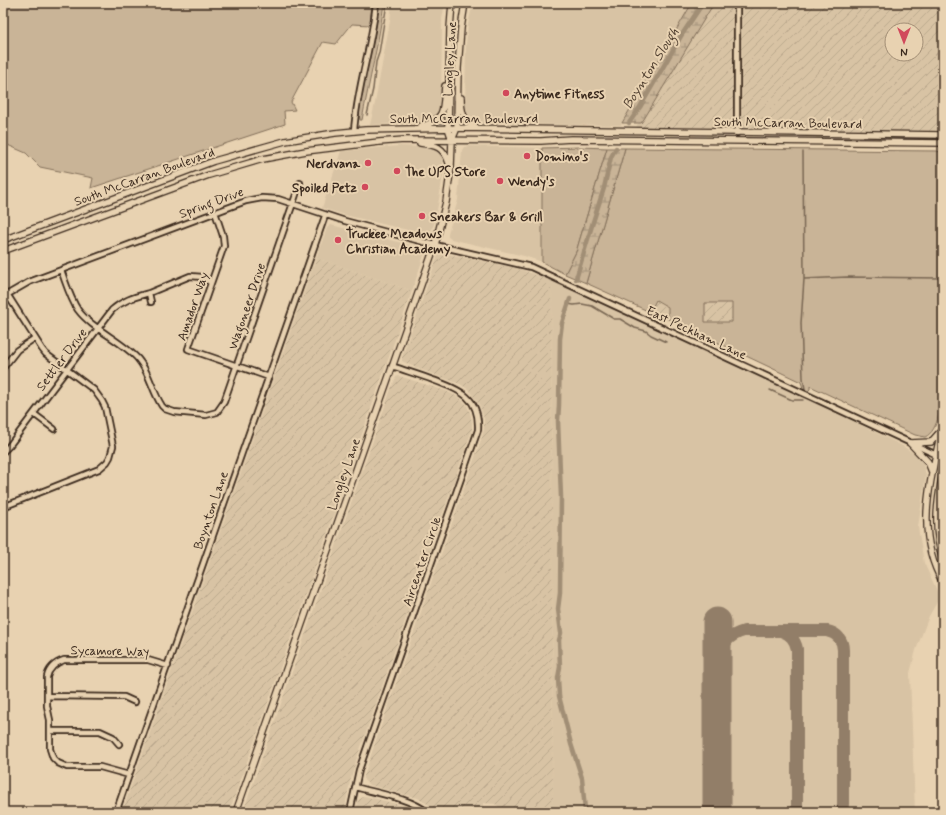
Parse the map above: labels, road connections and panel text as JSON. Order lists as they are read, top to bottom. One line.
{"streets":{"main road":["Longley Lane","South McCarran Boulevard"],"street":["Spring Drive","Amador Way","Wagoneer Drive","East Peckham Lane","Settler Drive","Boynton Lane","Aircenter Circle","Sycamore Way"]},"crossings":[["Longley Lane","South McCarran Boulevard"],["Longley Lane","Spring Drive"],["Longley Lane","East Peckham Lane"],["Longley Lane","Aircenter Circle"],["Spring Drive","Amador Way"],["Spring Drive","Wagoneer Drive"],["Spring Drive","East Peckham Lane"],["Spring Drive","Boynton Lane"],["Amador Way","Wagoneer Drive"],["Amador Way","Settler Drive"],["Amador Way","Boynton Lane"],["Wagoneer Drive","Settler Drive"],["Boynton Lane","Sycamore Way"]],"water":["Boynton Slough"],"places":["Anytime Fitness","Domino's","Nerdvana","The UPS Store","Wendy's","Spoiled Petz","Sneakers Bar & Grill","Truckee Meadows Christian Academy"],"north":"bottom"}
